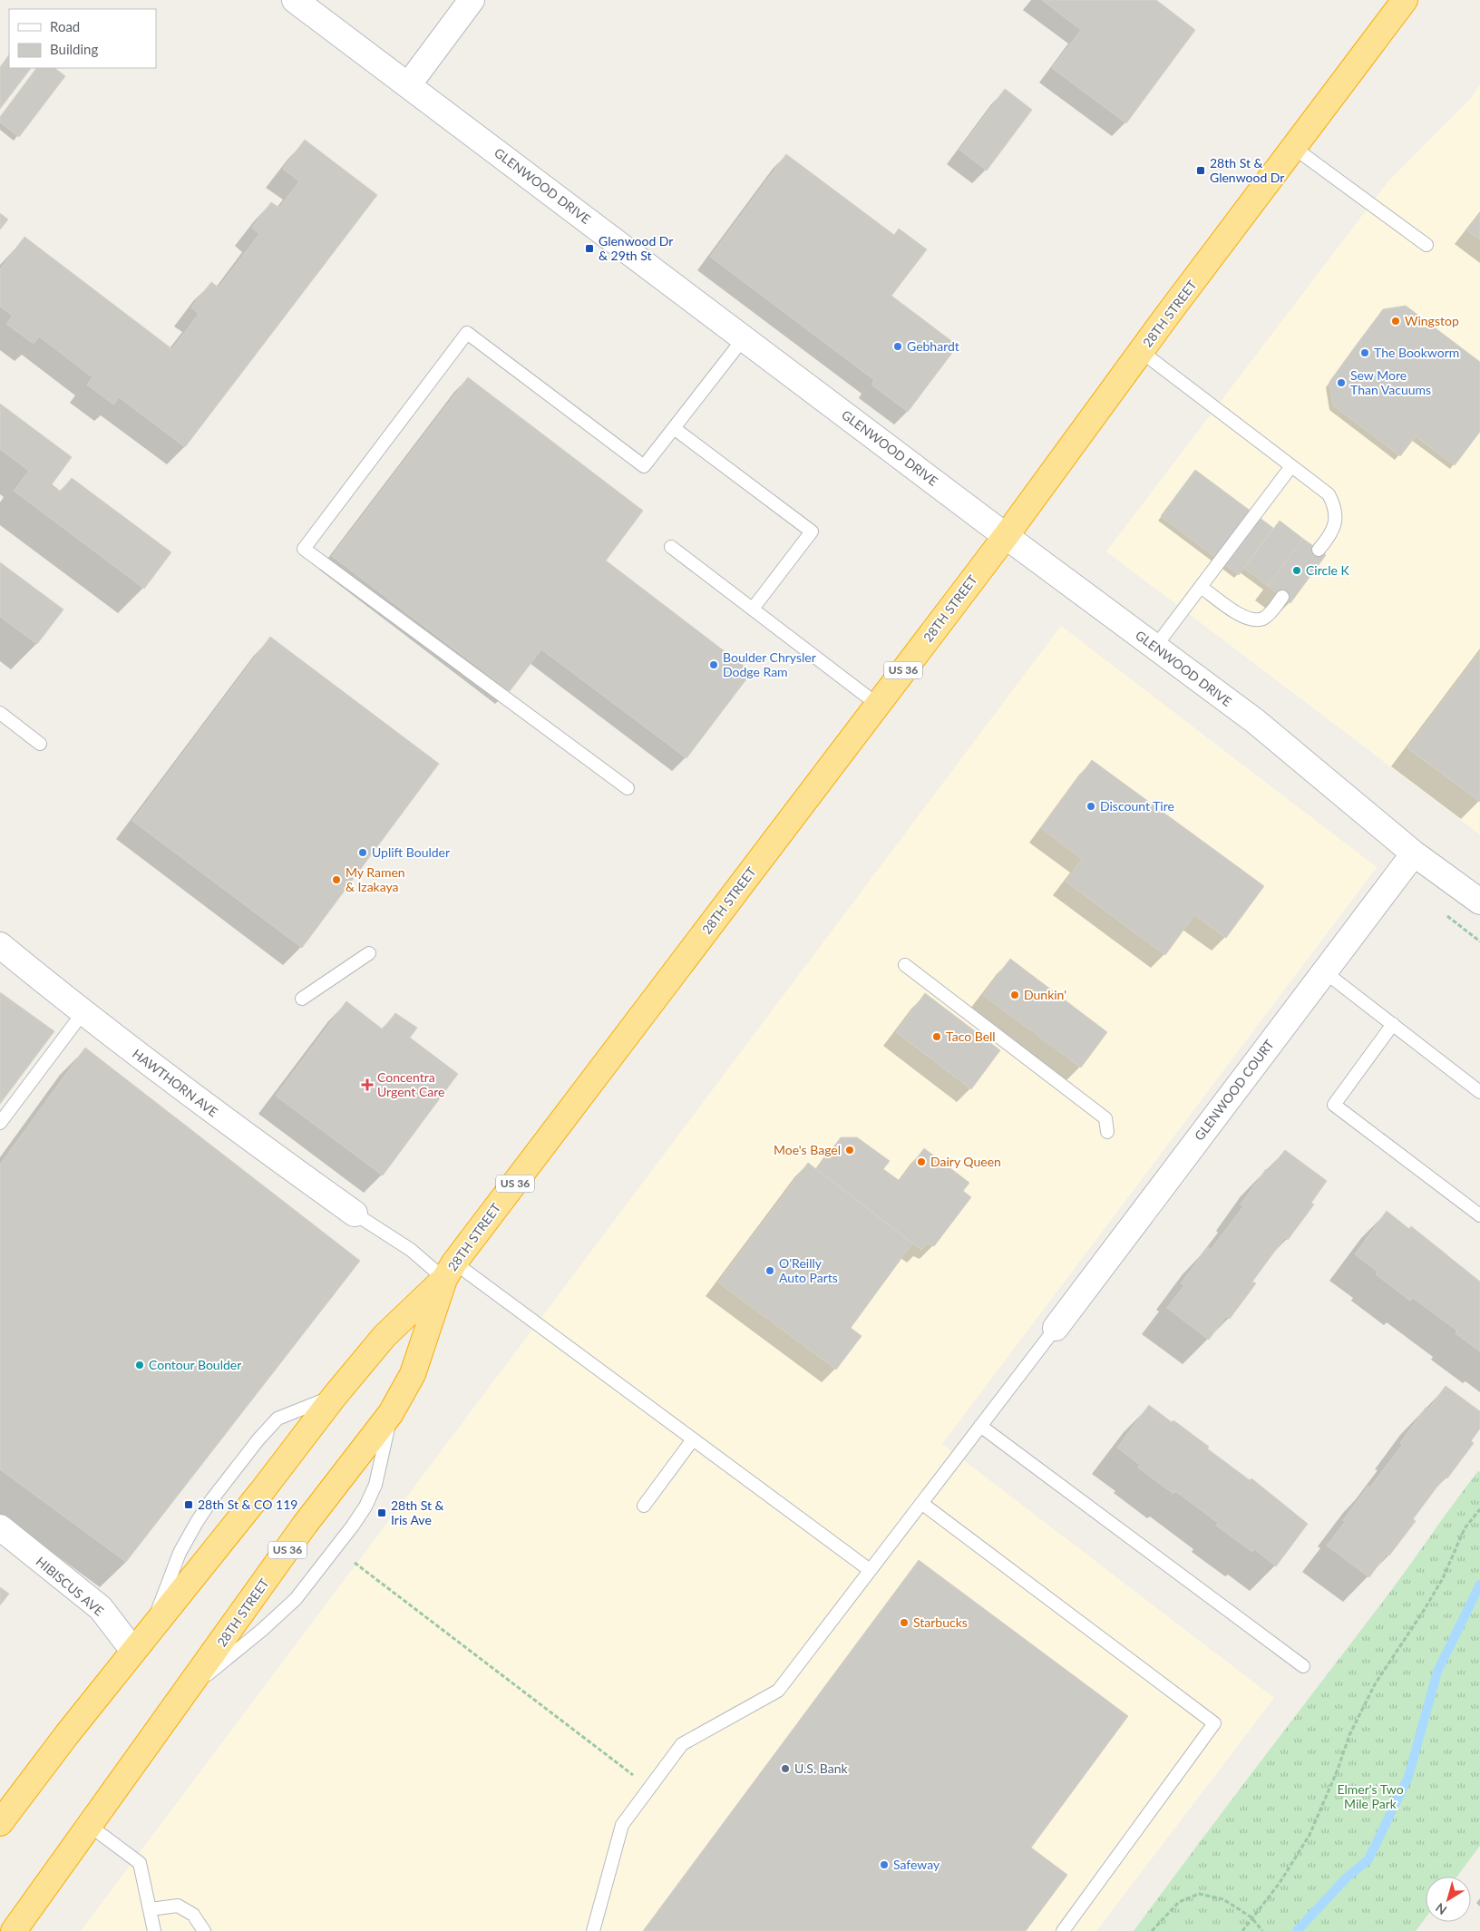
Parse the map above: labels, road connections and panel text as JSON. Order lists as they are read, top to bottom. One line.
{"streets":{"highway":["28TH STREET","US 36"],"street":["GLENWOOD DRIVE","HAWTHORN AVE","GLENWOOD COURT","HIBISCUS AVE"]},"crossings":[["GLENWOOD DRIVE","28TH STREET"],["GLENWOOD DRIVE","GLENWOOD COURT"],["28TH STREET","HIBISCUS AVE"]],"parks":["Elmer's Two Mile Park"],"places":{"transit":["28th St & Glenwood Dr","Glenwood Dr & 29th St","28th St & CO 119","28th St & Iris Ave"],"other":["Wingstop","Gebhardt","The Bookworm","Sew More Than Vacuums","Circle K","Boulder Chrysler Dodge Ram","Discount Tire","Uplift Boulder","My Ramen & Izakaya","Dunkin'","Taco Bell","Moe's Bagel","Dairy Queen","O'Reilly Auto Parts","Contour Boulder","Starbucks","U.S. Bank","Safeway"],"health":["Concentra Urgent Care"]},"legend":["Road","Building"],"north":"bottom left"}
